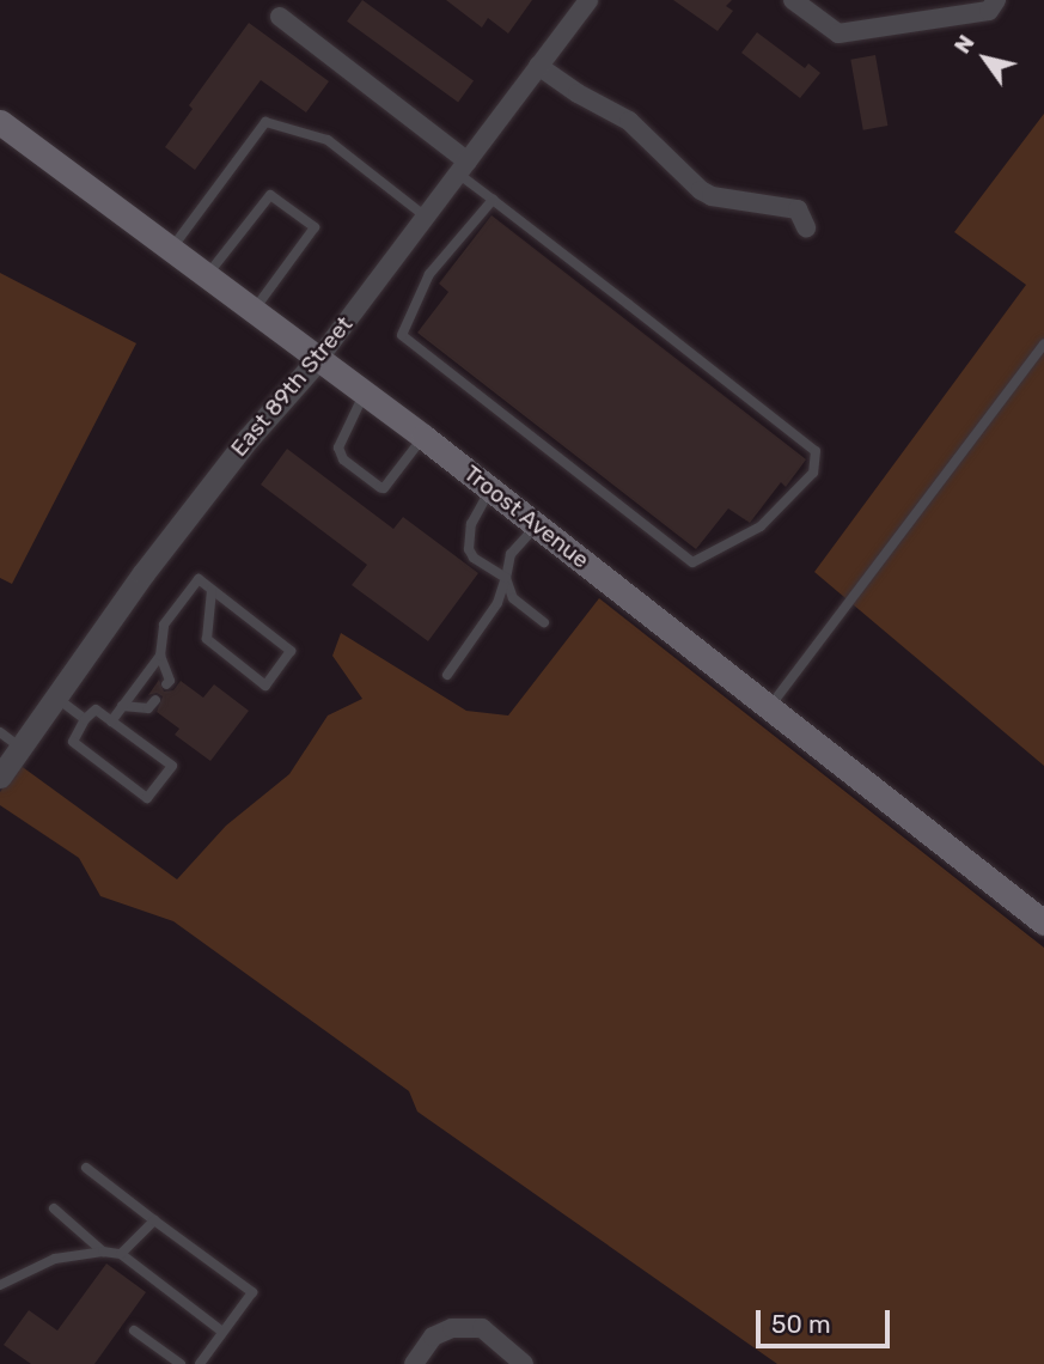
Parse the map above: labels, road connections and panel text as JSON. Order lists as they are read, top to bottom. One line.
{"streets":{"main road":["Troost Avenue"],"street":["East 89th Street"]},"crossings":[["East 89th Street","Troost Avenue"]],"scale_bar":"50 m","north":"top left"}
